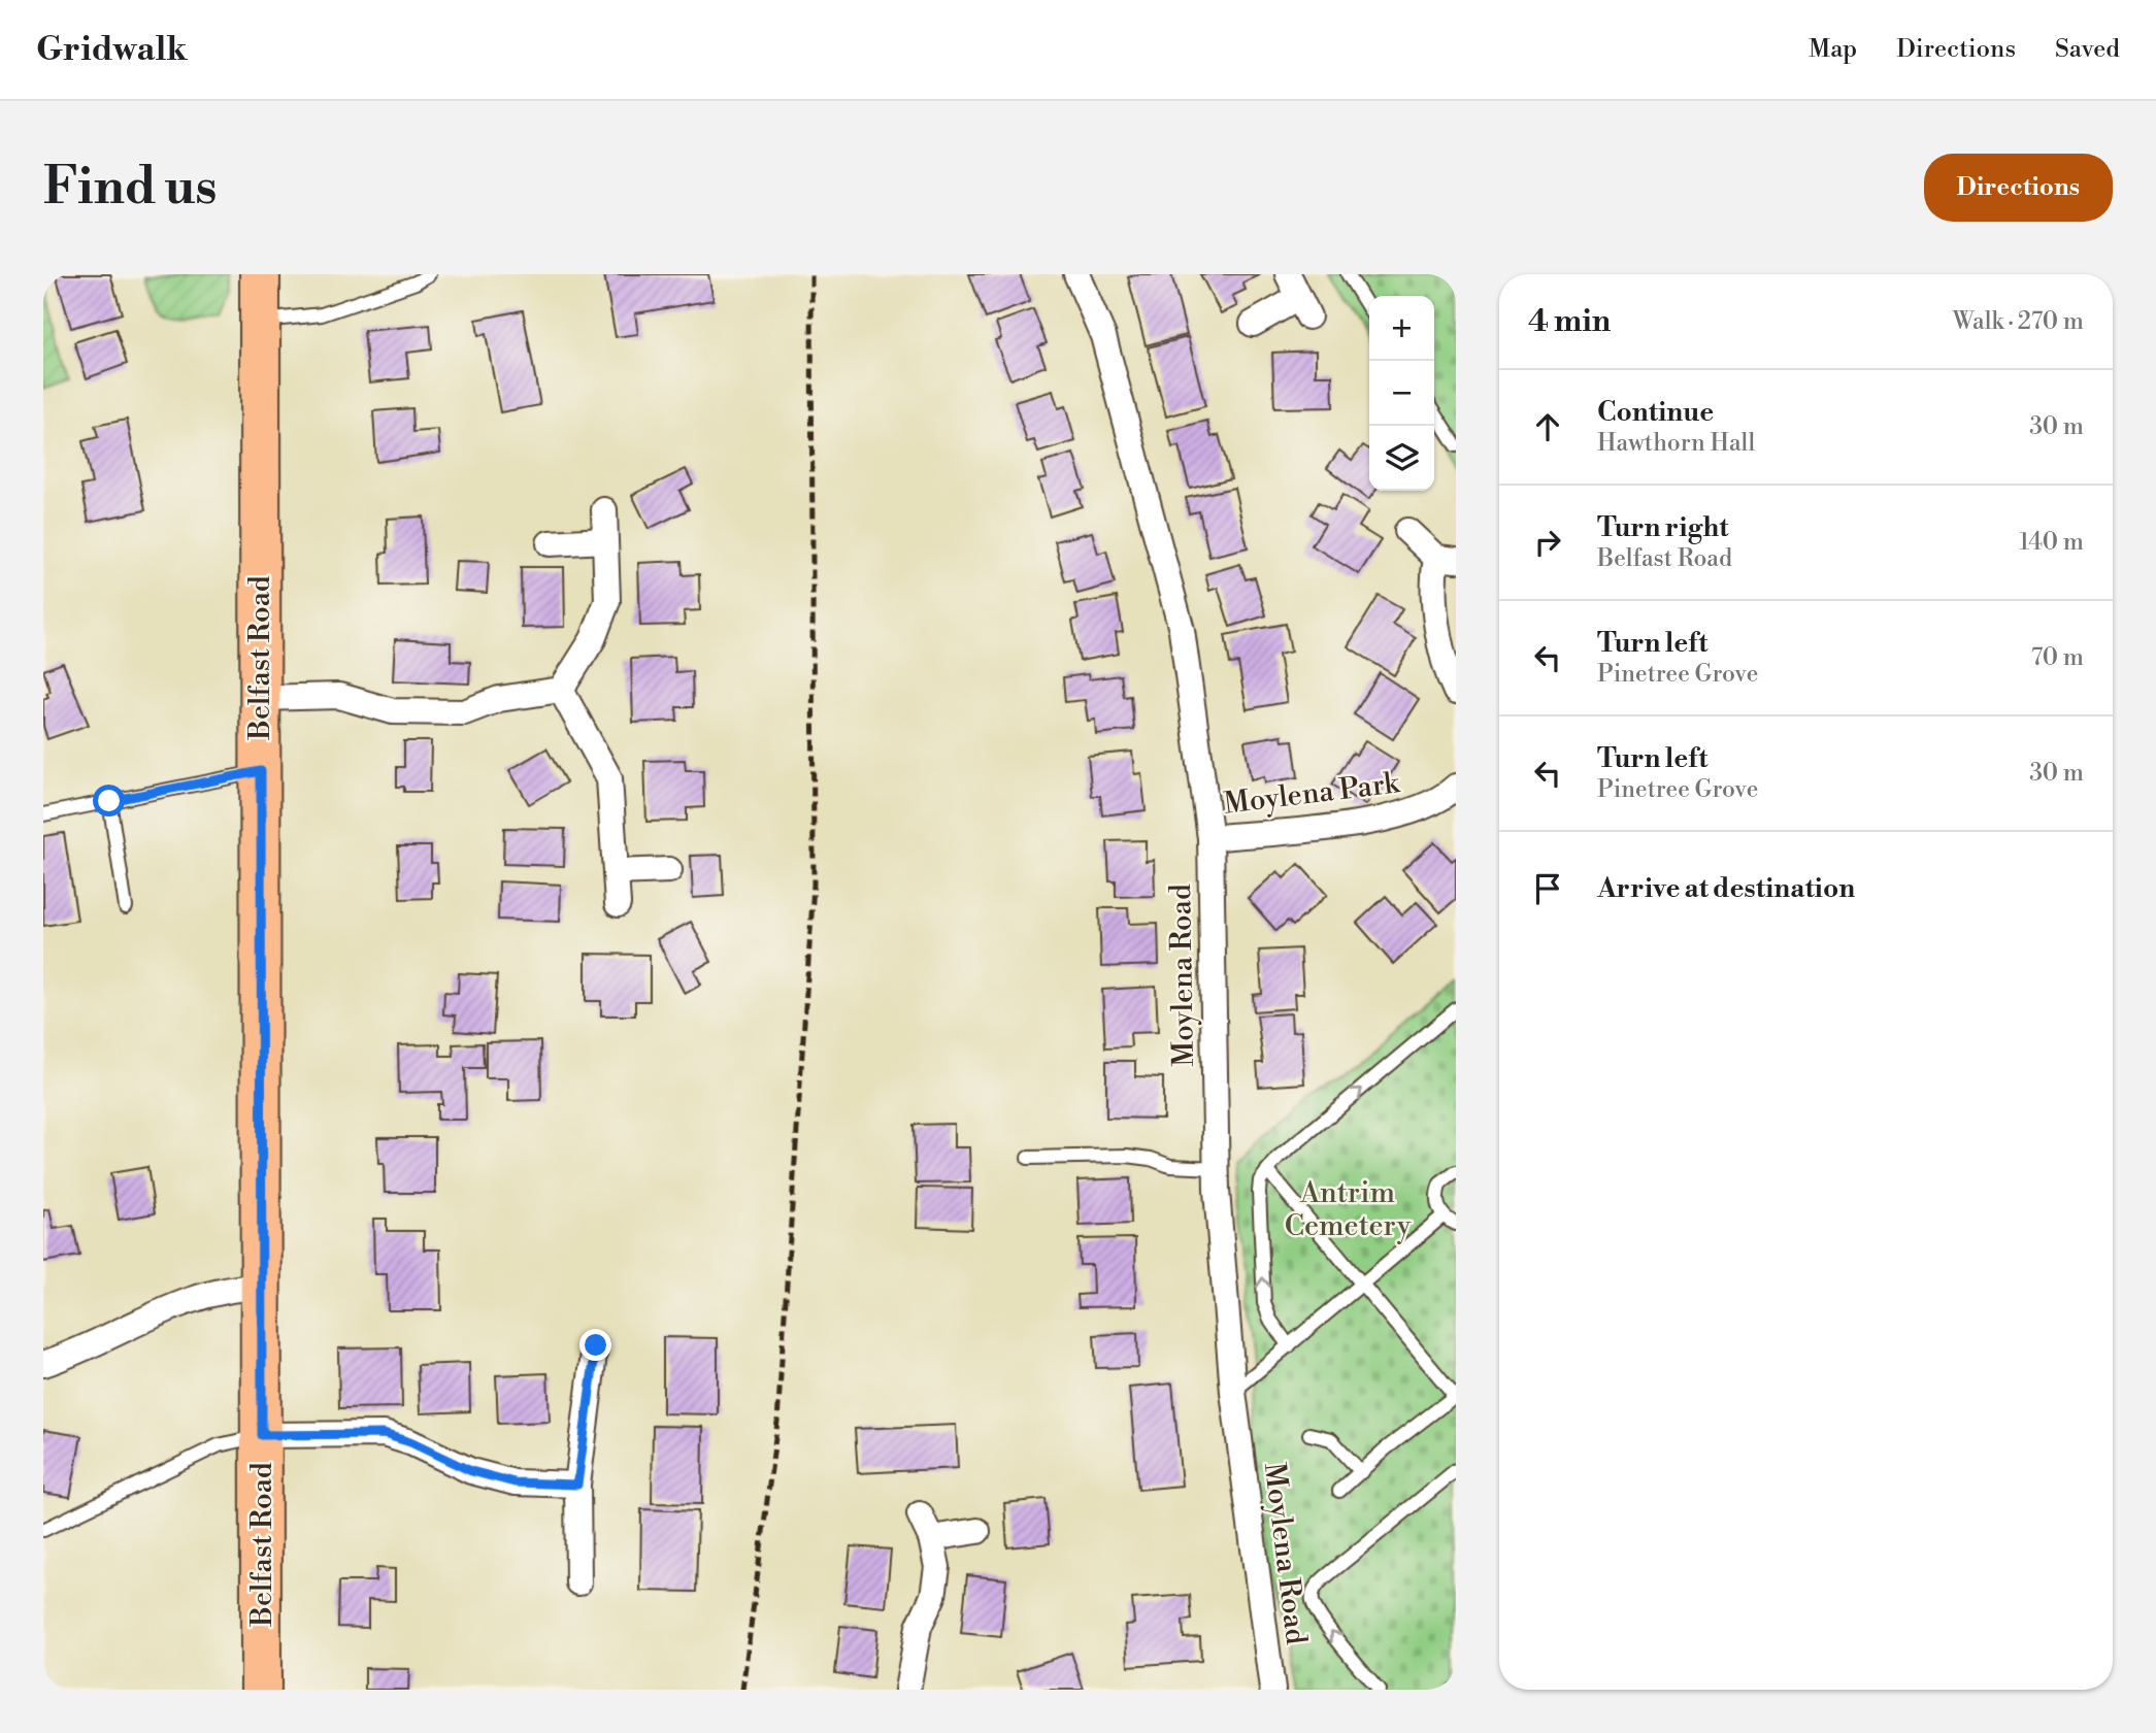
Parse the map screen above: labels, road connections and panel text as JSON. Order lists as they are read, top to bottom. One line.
{"streets":{"main road":["Belfast Road"],"street":["Moylena Park","Moylena Road"]},"crossings":[["Moylena Park","Moylena Road"]],"parks":["Antrim Cemetery"],"page":{"header":"Gridwalk","nav":["Map","Directions","Saved"],"buttons":"Directions","title":"Find us","heading":["4 min","Walk · 270 m"],"map_buttons":["+","−"],"list":[["Continue","Hawthorn Hall","30 m"],["Turn right","Belfast Road","140 m"],["Turn left","Pinetree Grove","70 m"],["Turn left","Pinetree Grove","30 m"],"Arrive at destination"]}}
